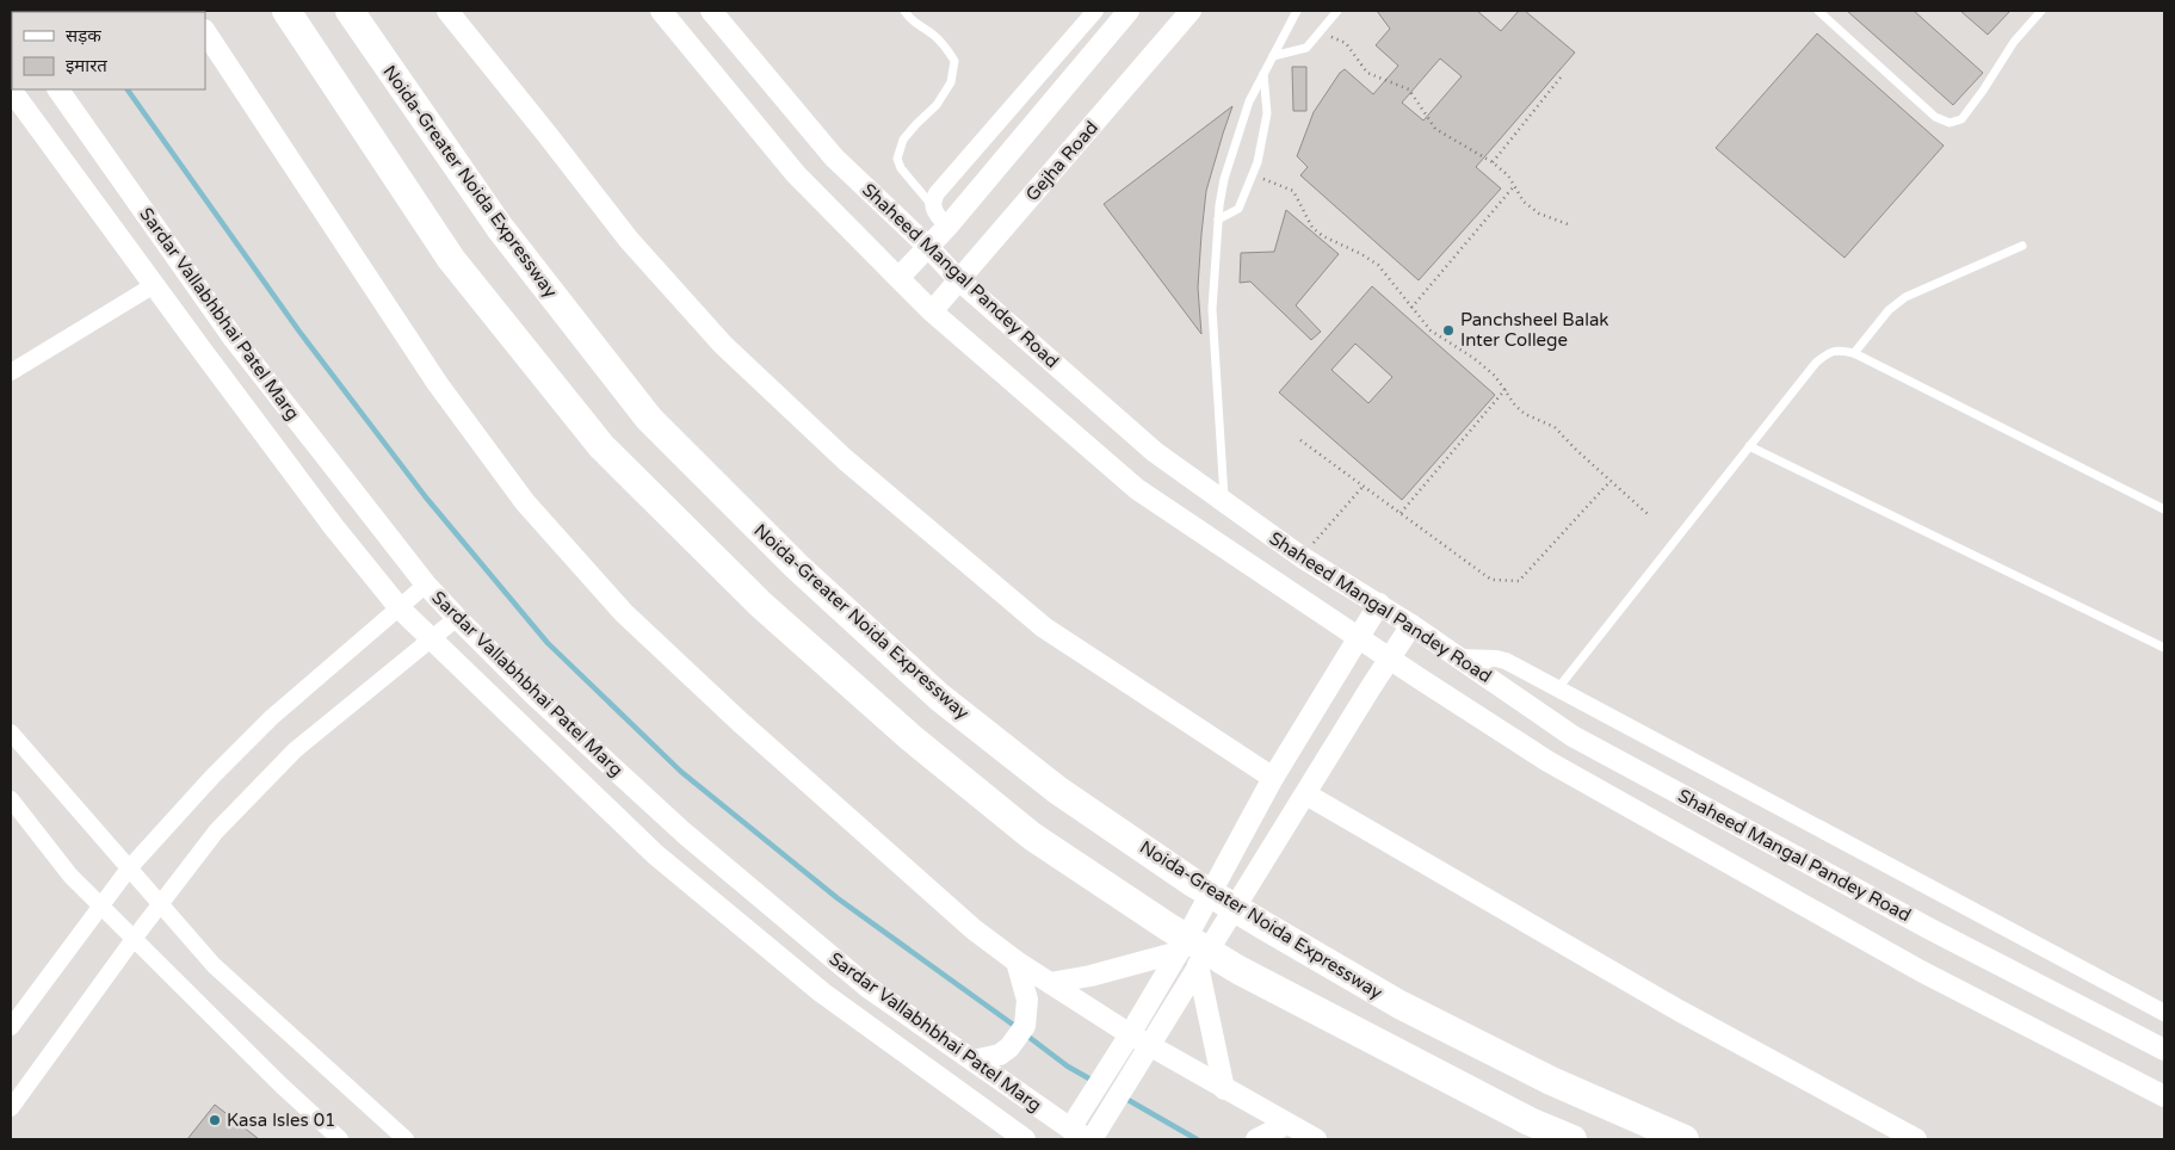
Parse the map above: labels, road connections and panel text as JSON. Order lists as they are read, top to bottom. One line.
{"streets":{"highway":["Noida-Greater Noida Expressway"],"street":["Gejha Road","Shaheed Mangal Pandey Road","Sardar Vallabhbhai Patel Marg"]},"crossings":[["Gejha Road","Shaheed Mangal Pandey Road"]],"places":["Panchsheel Balak Inter College","Kasa Isles 01"],"legend":["सड़क","इमारत"]}
